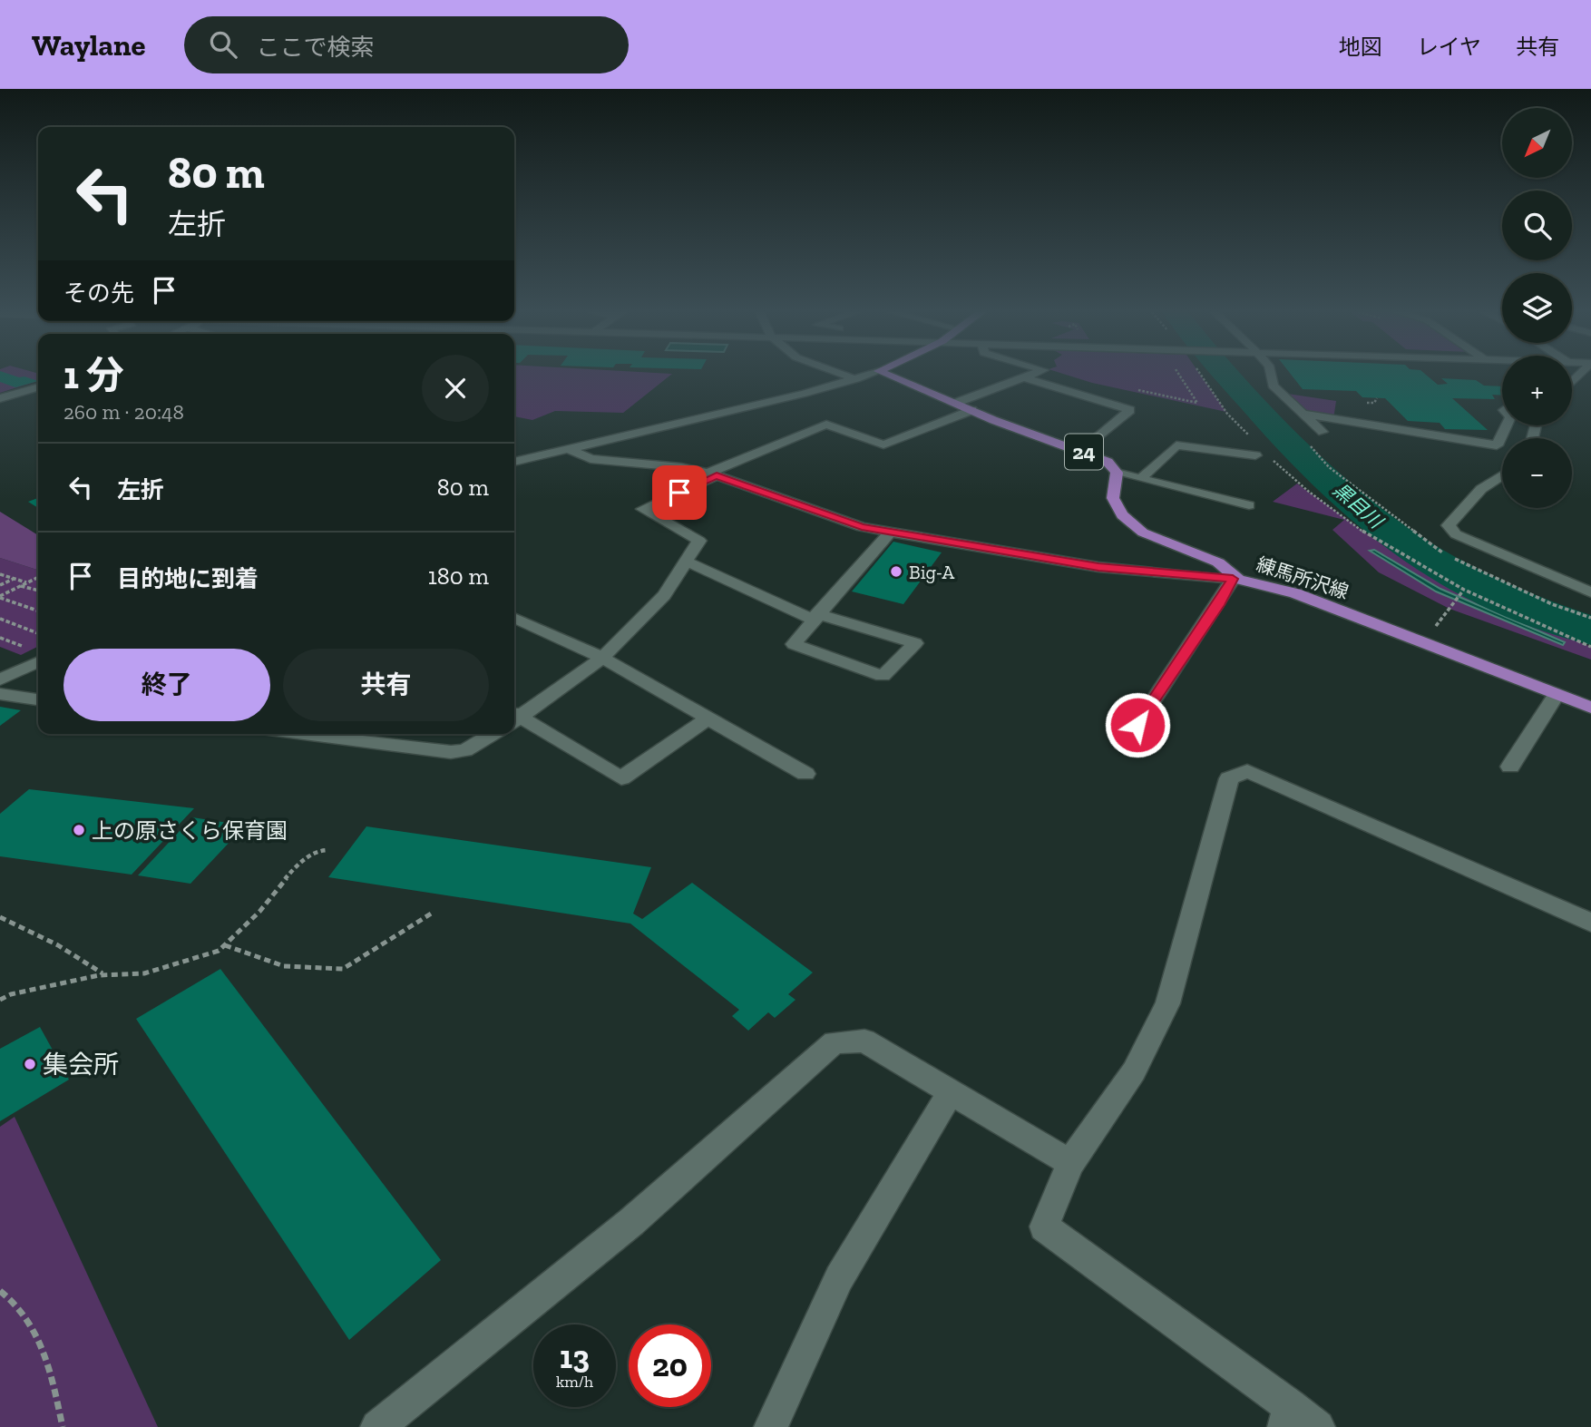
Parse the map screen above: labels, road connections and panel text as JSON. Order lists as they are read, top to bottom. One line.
{"streets":{"main road":["24","練馬所沢線"]},"crossings":[["24","練馬所沢線"]],"water":["黒目川"],"places":["Big-A","上の原さくら保育園","集会所"],"north":"bottom left","page":{"header":"Waylane","search":"ここで検索","nav":["地図","レイヤ","共有"],"map_buttons":["+","−"],"turn":["80 m","左折"],"then":"その先","heading":["1 分","260 m · 20:48"],"list":[{"name":"左折","value":"80 m"},{"name":"目的地に到着","value":"180 m"}],"buttons":["終了","共有"],"speed":"13 km/h","limit":"20"}}
